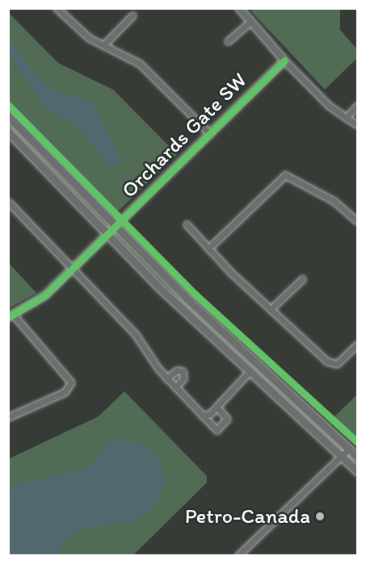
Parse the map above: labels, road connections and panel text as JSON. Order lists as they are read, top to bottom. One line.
{"streets":{"street":["Orchards Gate SW"]},"places":["Petro-Canada"]}
